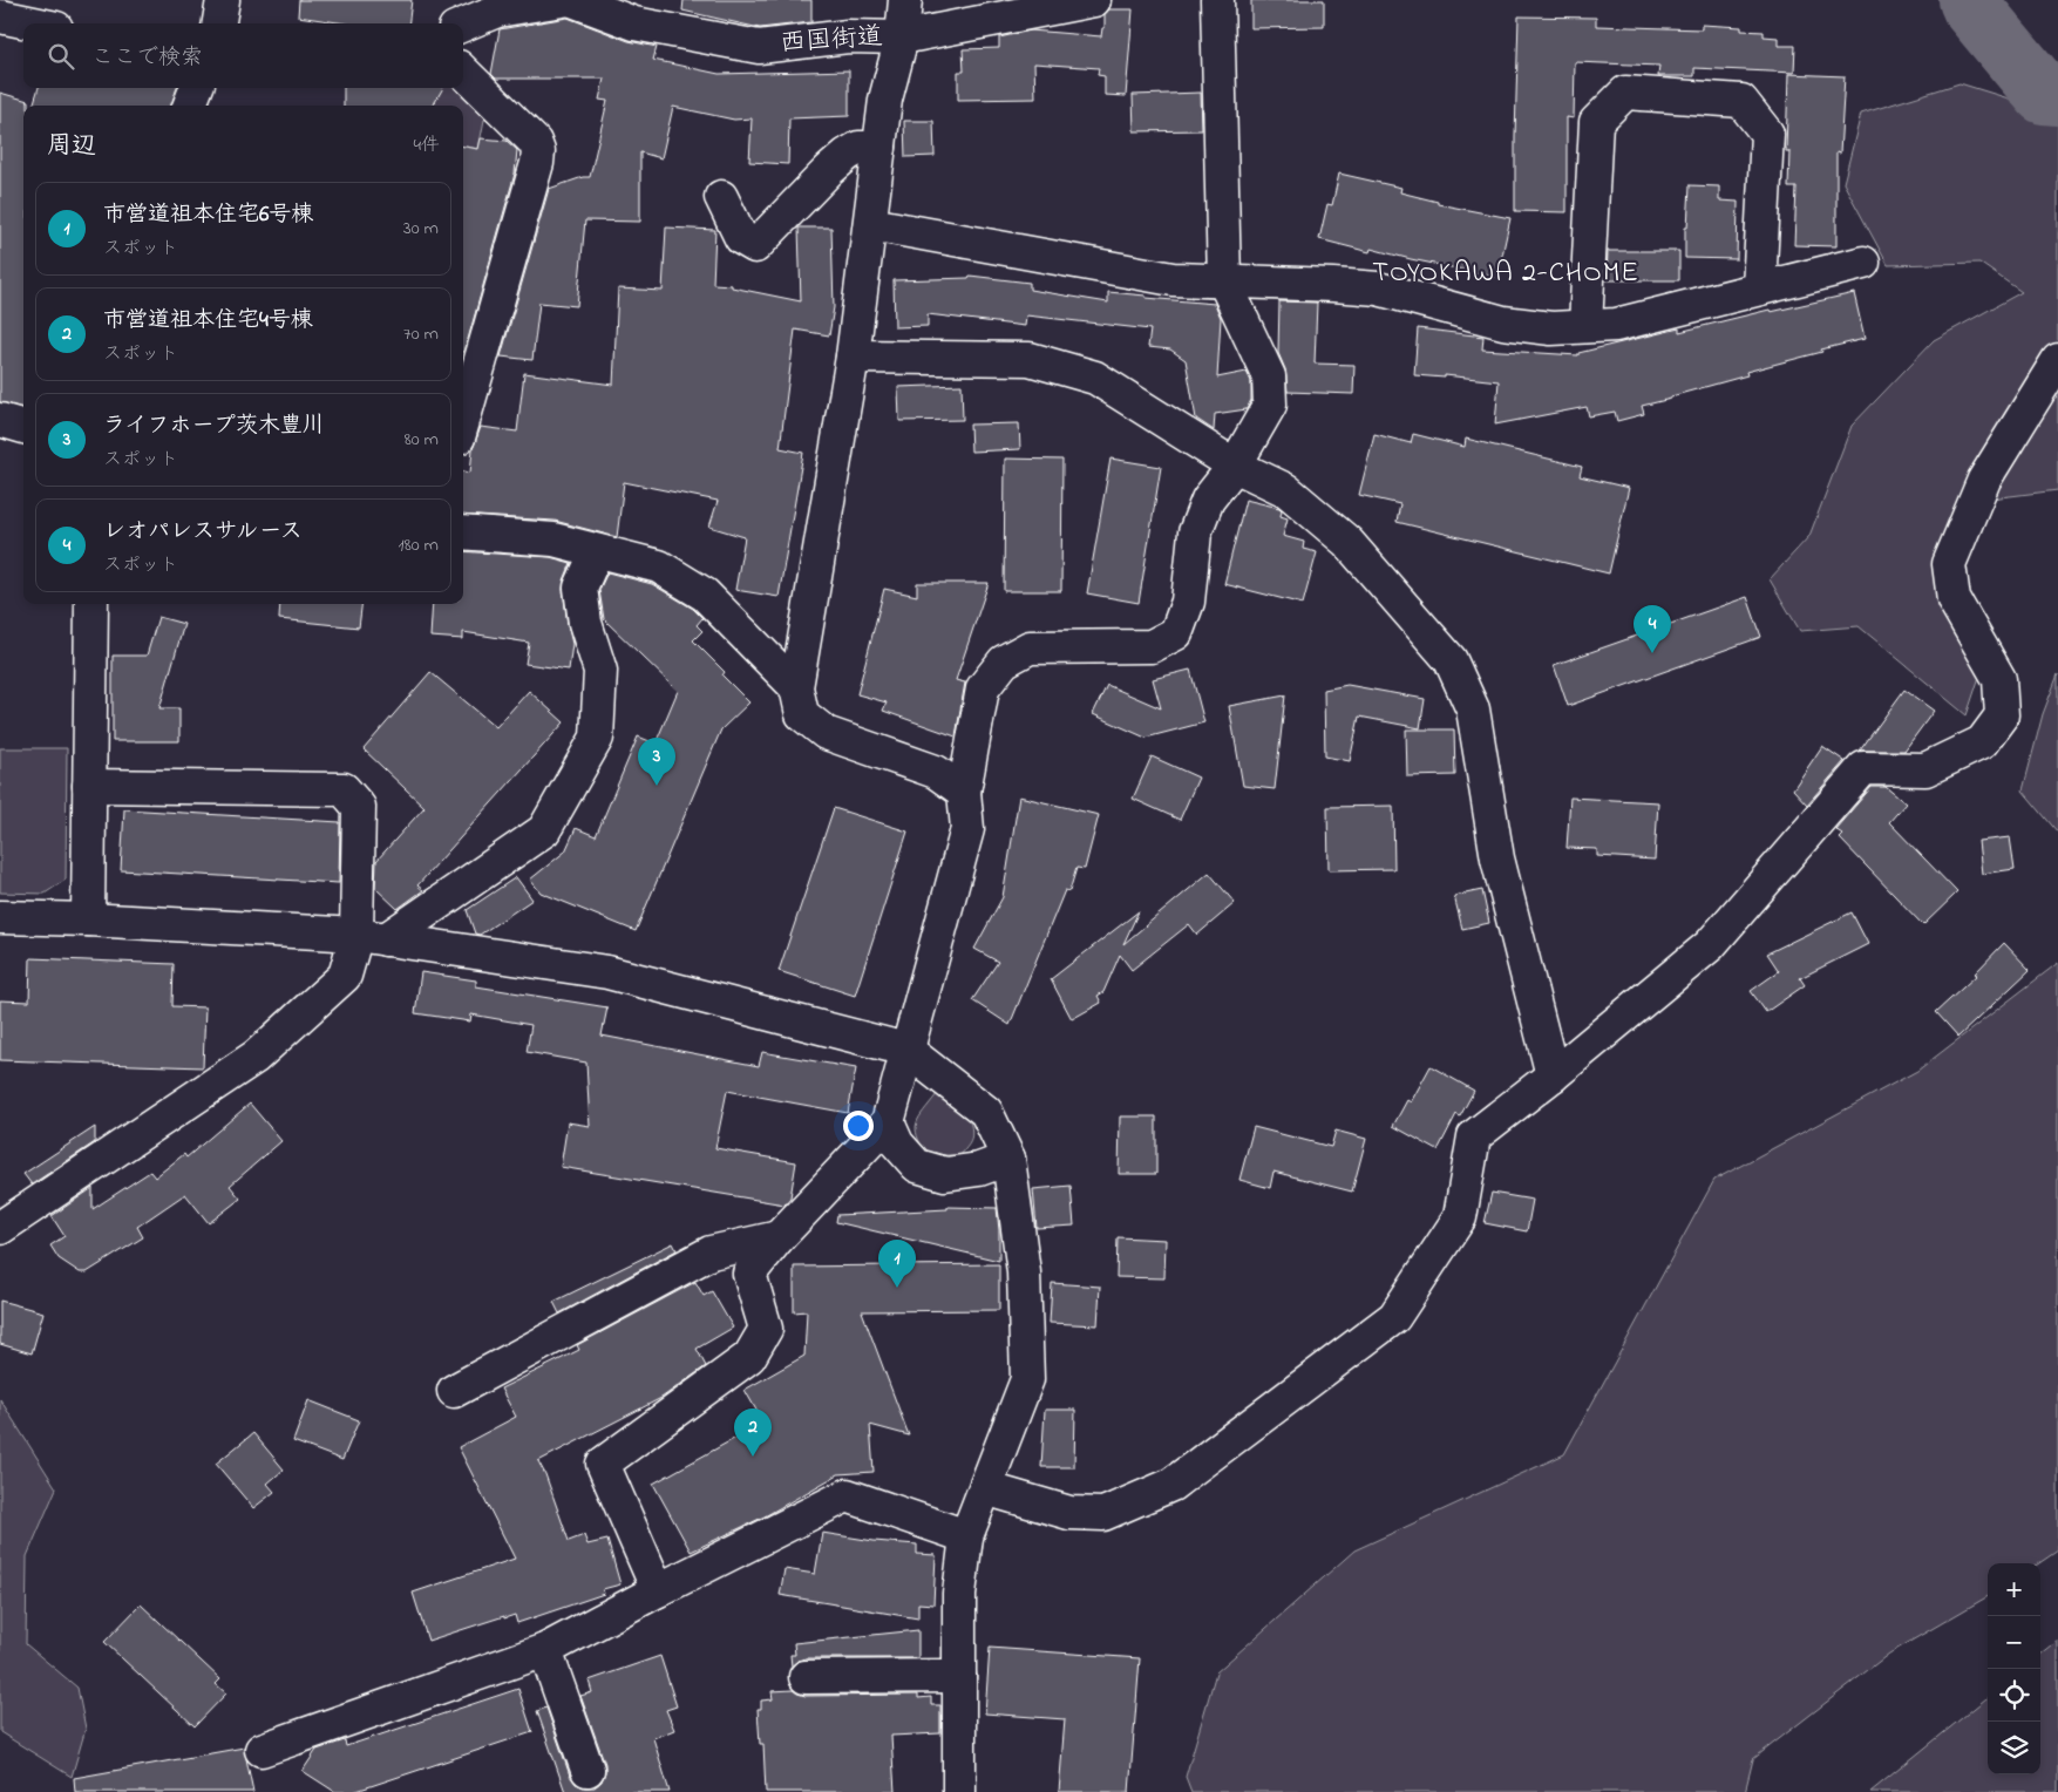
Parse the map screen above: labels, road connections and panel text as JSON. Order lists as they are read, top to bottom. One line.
{"streets":{"street":["西国街道"]},"districts":["TOYOKAWA 2-CHOME"],"page":{"search":"ここで検索","heading":["周辺","4件"],"list":[{"mark":"1","name":"市営道祖本住宅6号棟","note":"スポット","value":"30 m"},{"mark":"2","name":"市営道祖本住宅4号棟","note":"スポット","value":"70 m"},{"mark":"3","name":"ライフホープ茨木豊川","note":"スポット","value":"80 m"},{"mark":"4","name":"レオパレスサルース","note":"スポット","value":"180 m"}],"pins":["4","3","1","2"],"map_buttons":["+","−"]}}
